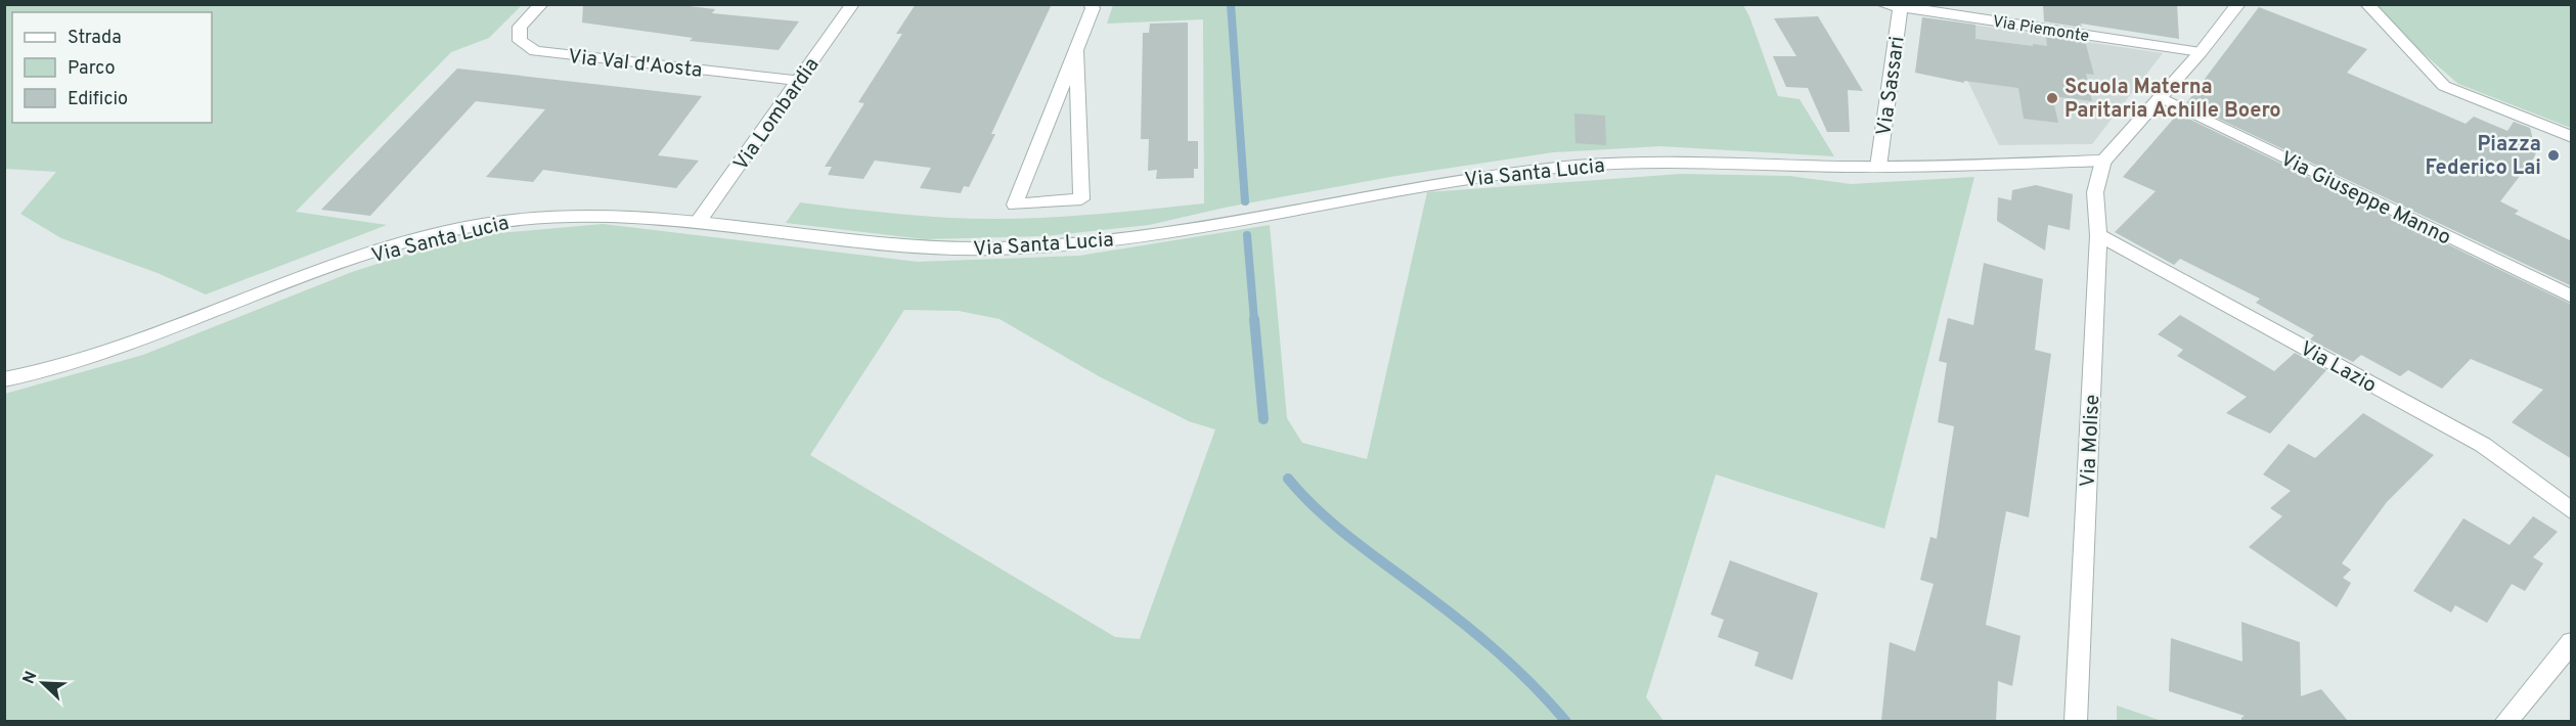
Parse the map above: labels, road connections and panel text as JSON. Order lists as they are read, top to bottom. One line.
{"streets":{"street":["Via Piemonte","Via Val d'Aosta","Via Sassari","Via Lombardia","Via Santa Lucia","Via Giuseppe Manno","Via Lazio","Via Molise"]},"crossings":[["Via Piemonte","Via Sassari"],["Via Val d'Aosta","Via Lombardia"],["Via Sassari","Via Santa Lucia"],["Via Lombardia","Via Santa Lucia"],["Via Santa Lucia","Via Molise"],["Via Lazio","Via Molise"]],"places":["Scuola Materna Paritaria Achille Boero","Piazza Federico Lai"],"legend":["Strada","Parco","Edificio"],"north":"top left"}
